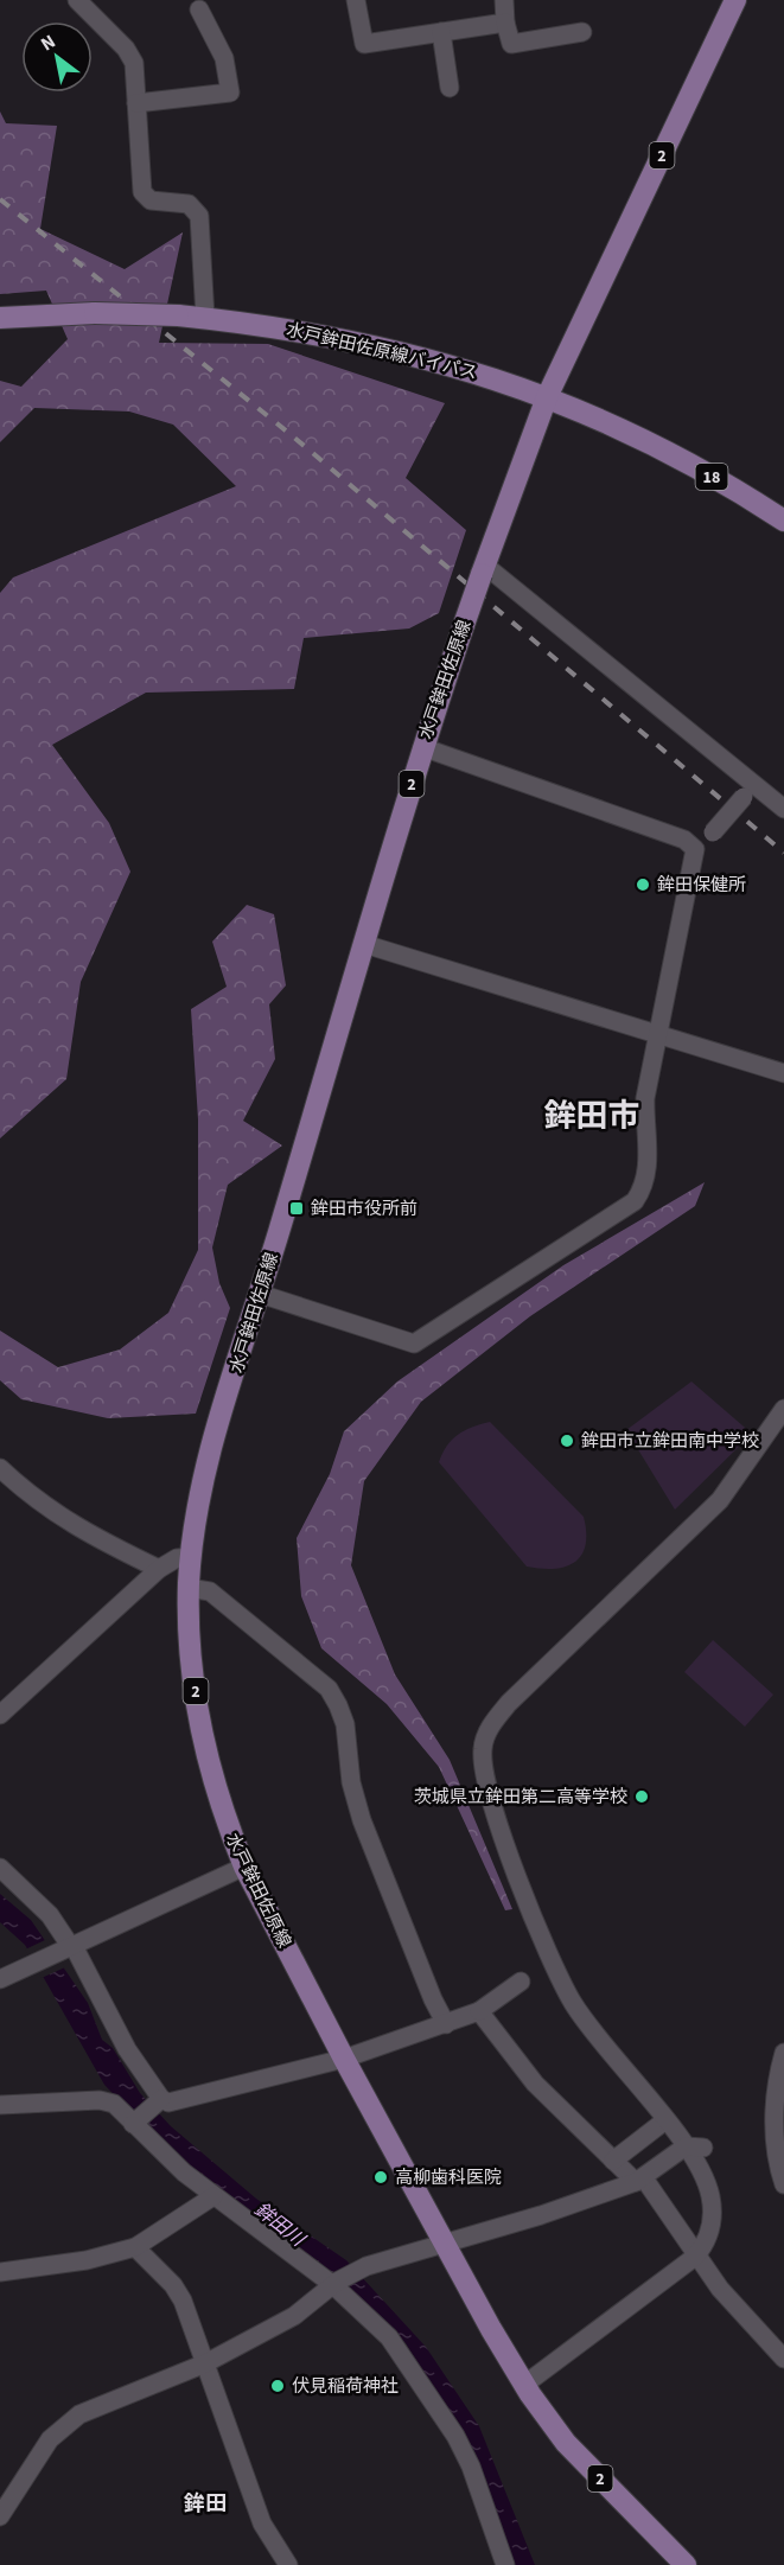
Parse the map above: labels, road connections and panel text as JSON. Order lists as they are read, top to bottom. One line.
{"streets":{"main road":["2","水戸鉾田佐原線バイパス","18","水戸鉾田佐原線"]},"crossings":[["水戸鉾田佐原線バイパス","18"],["水戸鉾田佐原線バイパス","水戸鉾田佐原線"],["18","水戸鉾田佐原線"]],"districts":["鉾田市","鉾田"],"water":["鉾田川"],"places":{"other":["鉾田保健所","鉾田市立鉾田南中学校","茨城県立鉾田第二高等学校","高柳歯科医院","伏見稲荷神社"],"transit":["鉾田市役所前"]},"north":"top left"}
